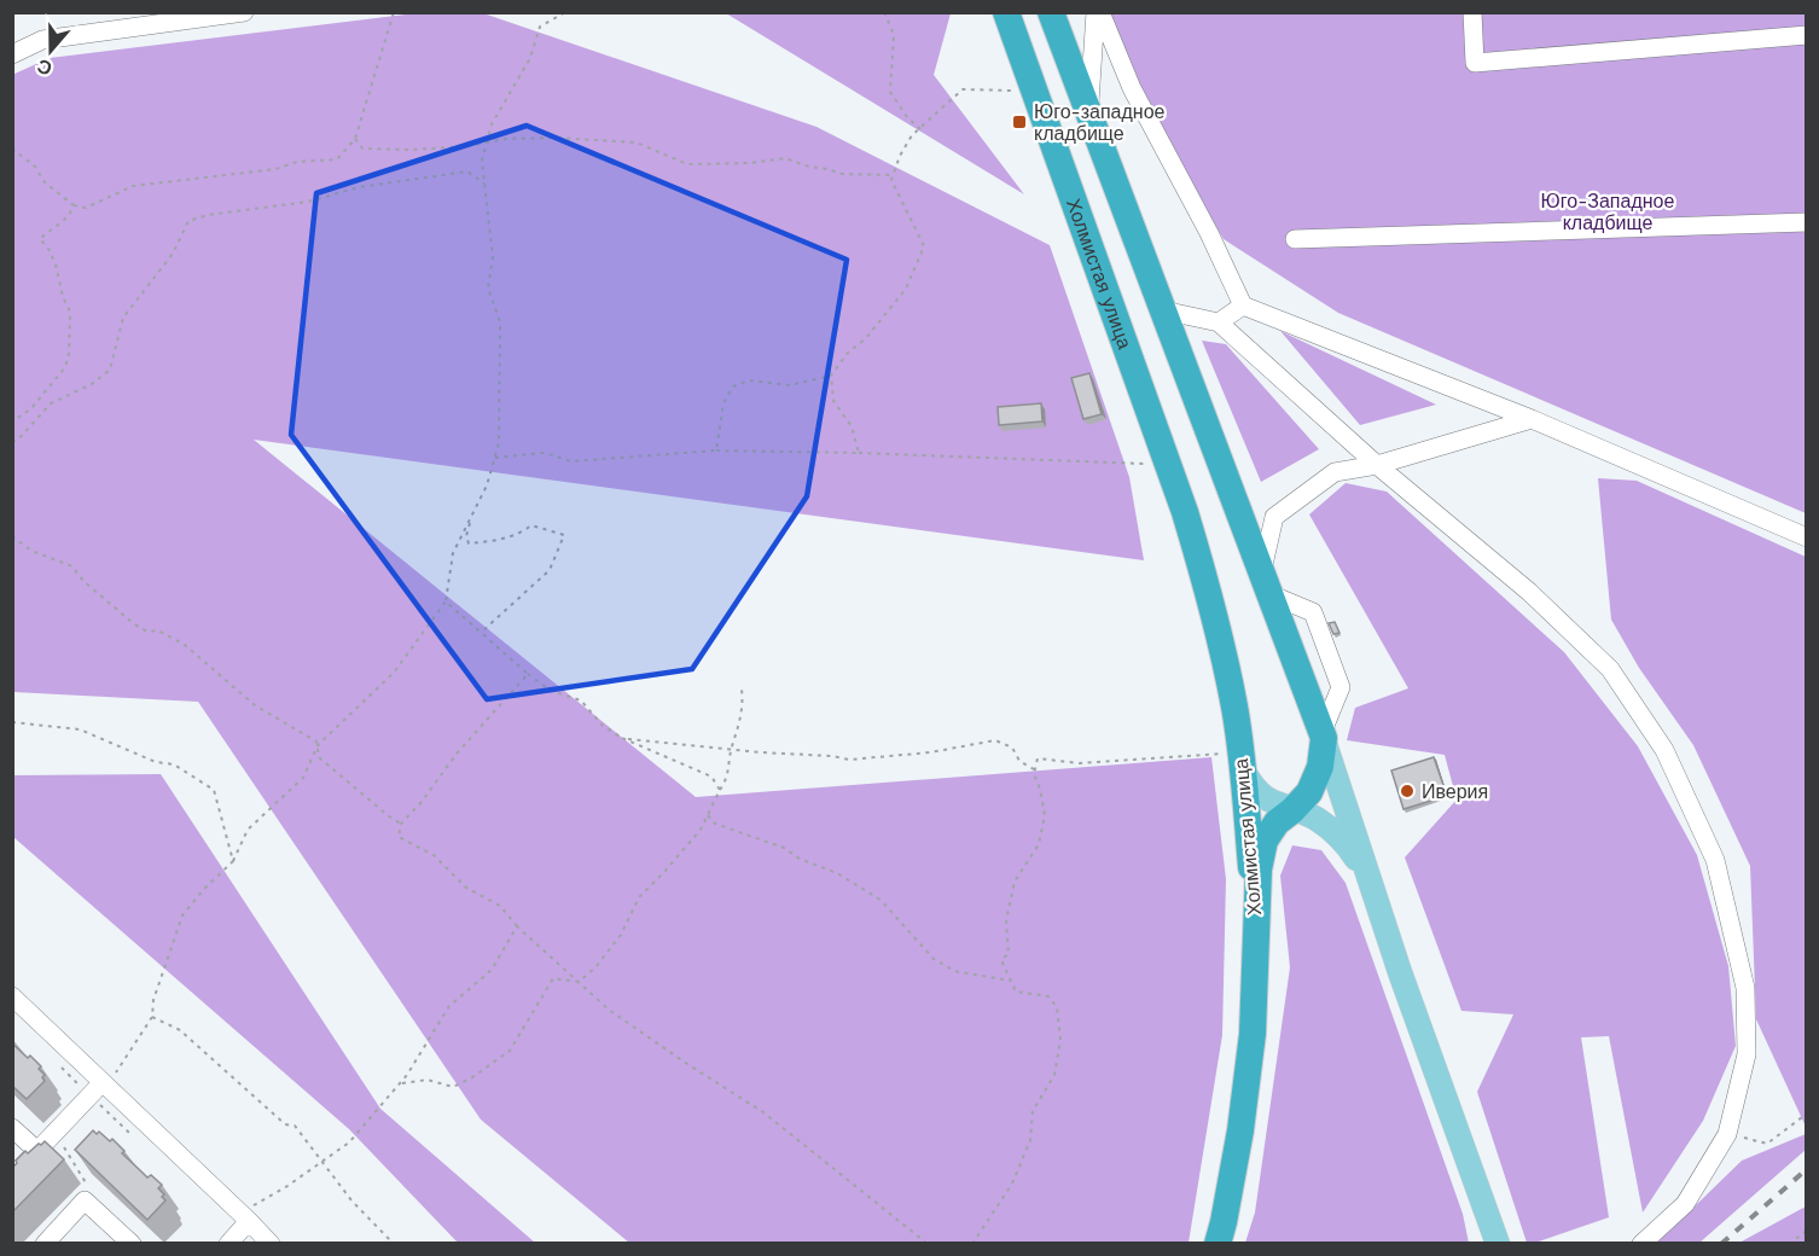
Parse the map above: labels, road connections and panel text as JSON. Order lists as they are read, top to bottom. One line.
{"streets":{"highway":["Холмистая улица"]},"parks":["Юго-Западное кладбище"],"places":{"transit":["Юго-западное кладбище"],"other":["Иверия"]},"north":"bottom"}
